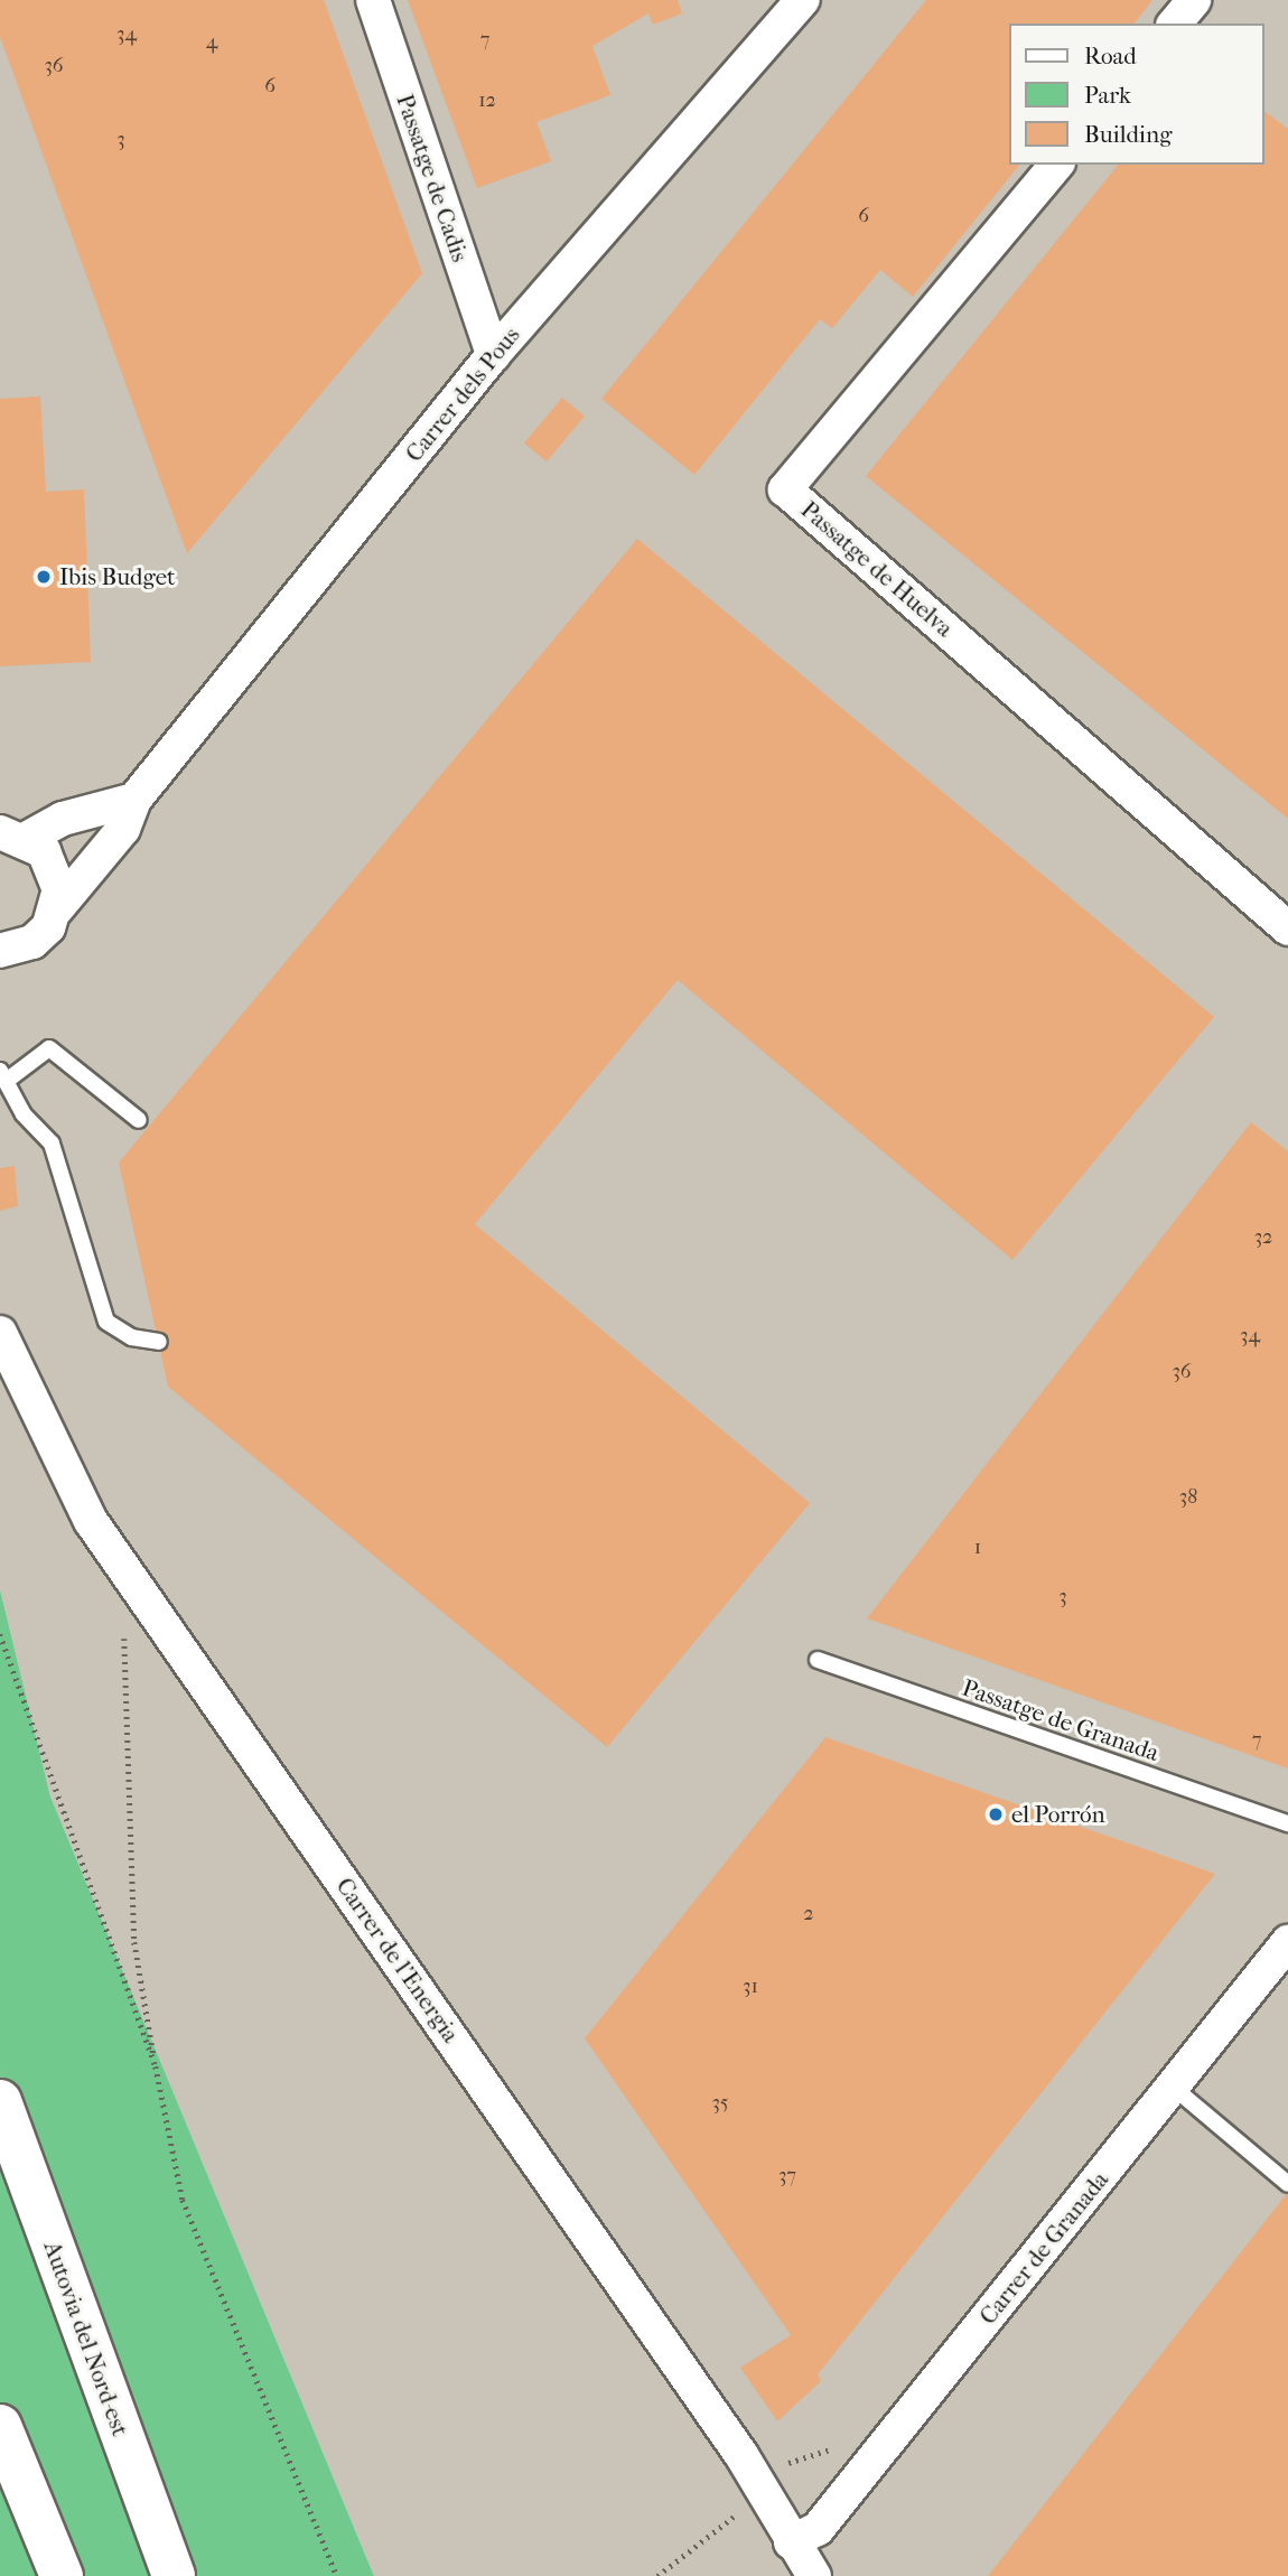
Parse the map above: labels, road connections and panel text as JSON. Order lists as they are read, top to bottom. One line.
{"streets":{"highway":["Autovia del Nord-est"],"street":["Passatge de Cadis","Carrer dels Pous","Passatge de Huelva","Carrer de l'Energia","Carrer de Granada"],"lane":["Passatge de Granada"]},"crossings":[["Passatge de Cadis","Carrer dels Pous"],["Carrer de l'Energia","Carrer de Granada"]],"places":["Ibis Budget","el Porrón"],"house_numbers":["34","7","4","36","6","12","3","6","32","34","36","38","1","3","7","2","31","35","37"],"legend":["Road","Park","Building"]}
